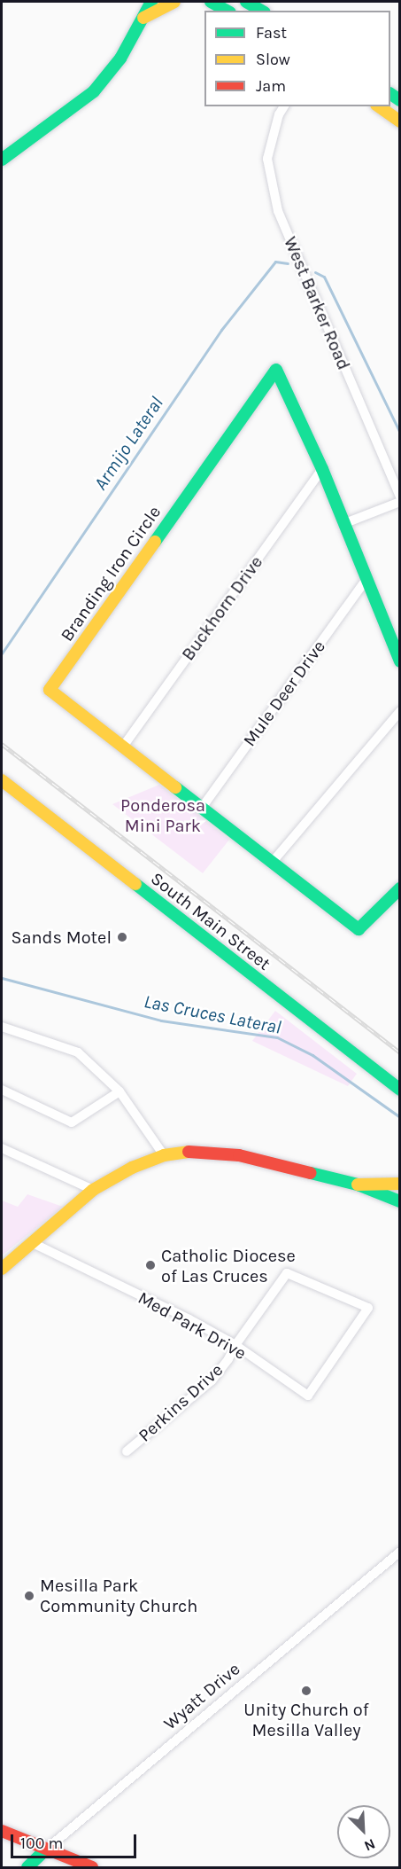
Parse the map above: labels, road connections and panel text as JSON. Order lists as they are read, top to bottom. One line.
{"streets":{"street":["West Barker Road","Branding Iron Circle","Buckhorn Drive","Mule Deer Drive","South Main Street","Med Park Drive","Perkins Drive","Wyatt Drive"]},"crossings":[["Branding Iron Circle","Buckhorn Drive"],["Branding Iron Circle","Mule Deer Drive"],["Med Park Drive","Perkins Drive"]],"water":["Armijo Lateral","Las Cruces Lateral"],"parks":["Ponderosa Mini Park"],"places":["Sands Motel","Catholic Diocese of Las Cruces","Mesilla Park Community Church","Unity Church of Mesilla Valley"],"legend":["Fast","Slow","Jam"],"scale_bar":"100 m","north":"bottom right"}
